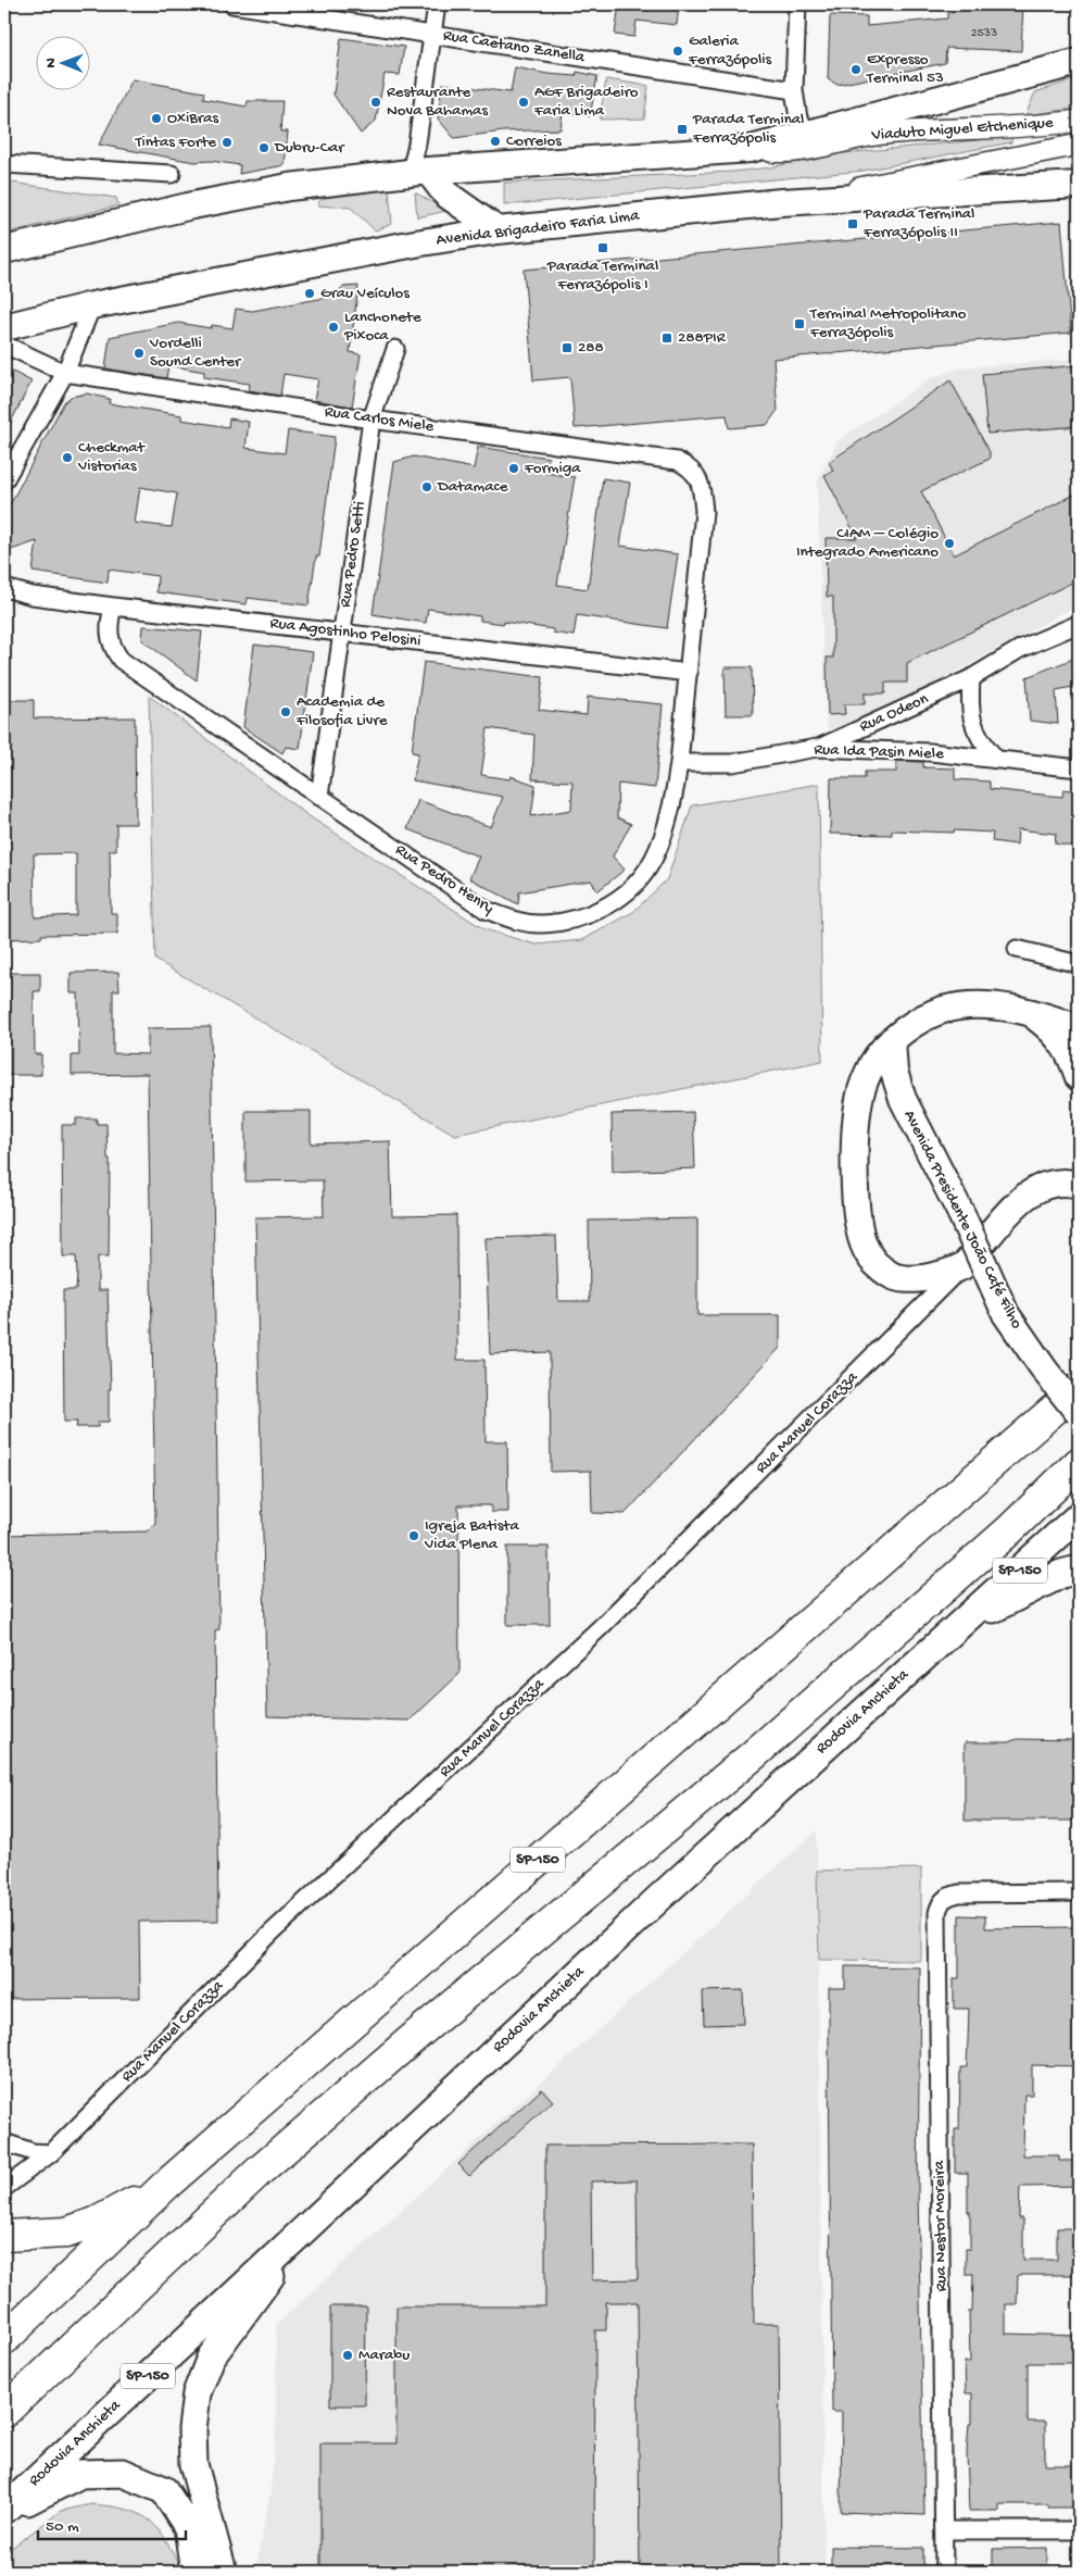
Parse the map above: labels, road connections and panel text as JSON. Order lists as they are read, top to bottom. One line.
{"streets":{"highway":["SP-150","Rodovia Anchieta"],"main road":["Avenida Brigadeiro Faria Lima","Avenida Presidente João Café Filho"],"street":["Rua Caetano Zanella","Viaduto Miguel Etchenique","Rua Carlos Miele","Rua Pedro Setti","Rua Agostinho Pelosini","Rua Odeon","Rua Ida Pasin Miele","Rua Pedro Henry","Rua Manuel Corazza","Rua Nestor Moreira"]},"crossings":[["Viaduto Miguel Etchenique","Avenida Brigadeiro Faria Lima"],["Rua Carlos Miele","Rua Pedro Setti"],["Rua Carlos Miele","Rua Pedro Henry"],["Rua Pedro Setti","Rua Agostinho Pelosini"],["Rua Pedro Setti","Rua Pedro Henry"],["Rua Agostinho Pelosini","Rua Pedro Henry"],["Rua Odeon","Rua Ida Pasin Miele"],["Rua Ida Pasin Miele","Rua Pedro Henry"]],"places":{"other":["Galeria Ferrazópolis","Expresso Terminal 53","Restaurante Nova Bahamas","AGF Brigadeiro Faria Lima","OxiBras","Correios","Tintas Forte","Dubru-Car","Grau Veículos","Lanchonete Pixoca","Vordelli Sound Center","Checkmat Vistorias","Formiga","Datamace","CIAM – Colégio Integrado Americano","Academia de Filosofia Livre","Igreja Batista Vida Plena","Marabu"],"transit":["Parada Terminal Ferrazópolis","Parada Terminal Ferrazópolis II","Parada Terminal Ferrazópolis I","Terminal Metropolitano Ferrazópolis","288PIR","288"]},"house_numbers":["2533"],"scale_bar":"50 m","north":"left"}
